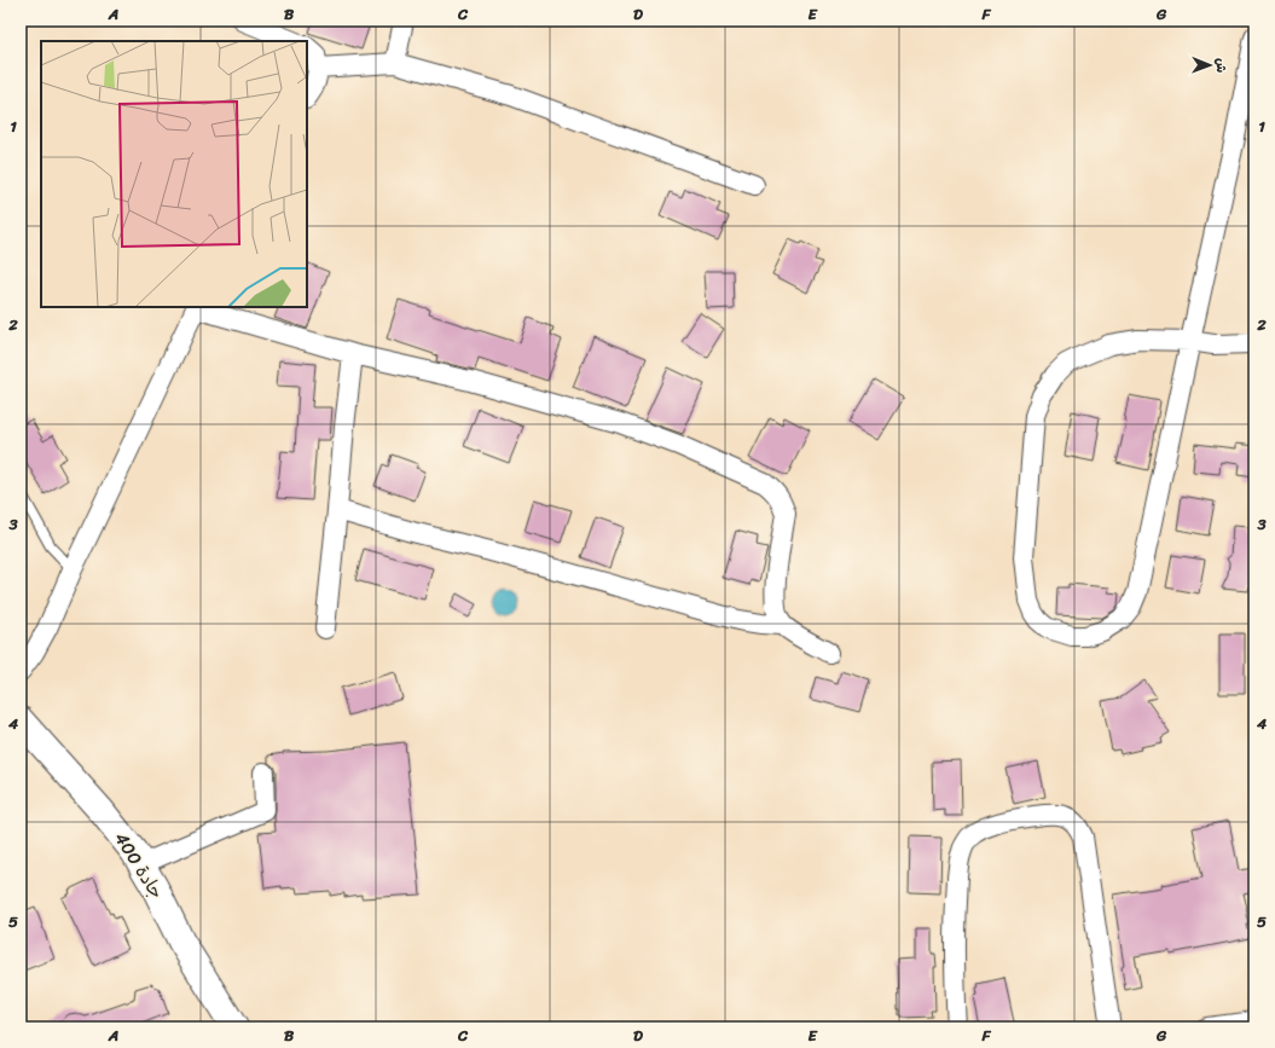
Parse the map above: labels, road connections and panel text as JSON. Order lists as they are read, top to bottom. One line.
{"streets":{"main road":["جادة 400"]},"north":"right","grid":{"columns":["A","B","C","D","E","F","G"],"rows":["1","2","3","4","5"]}}
